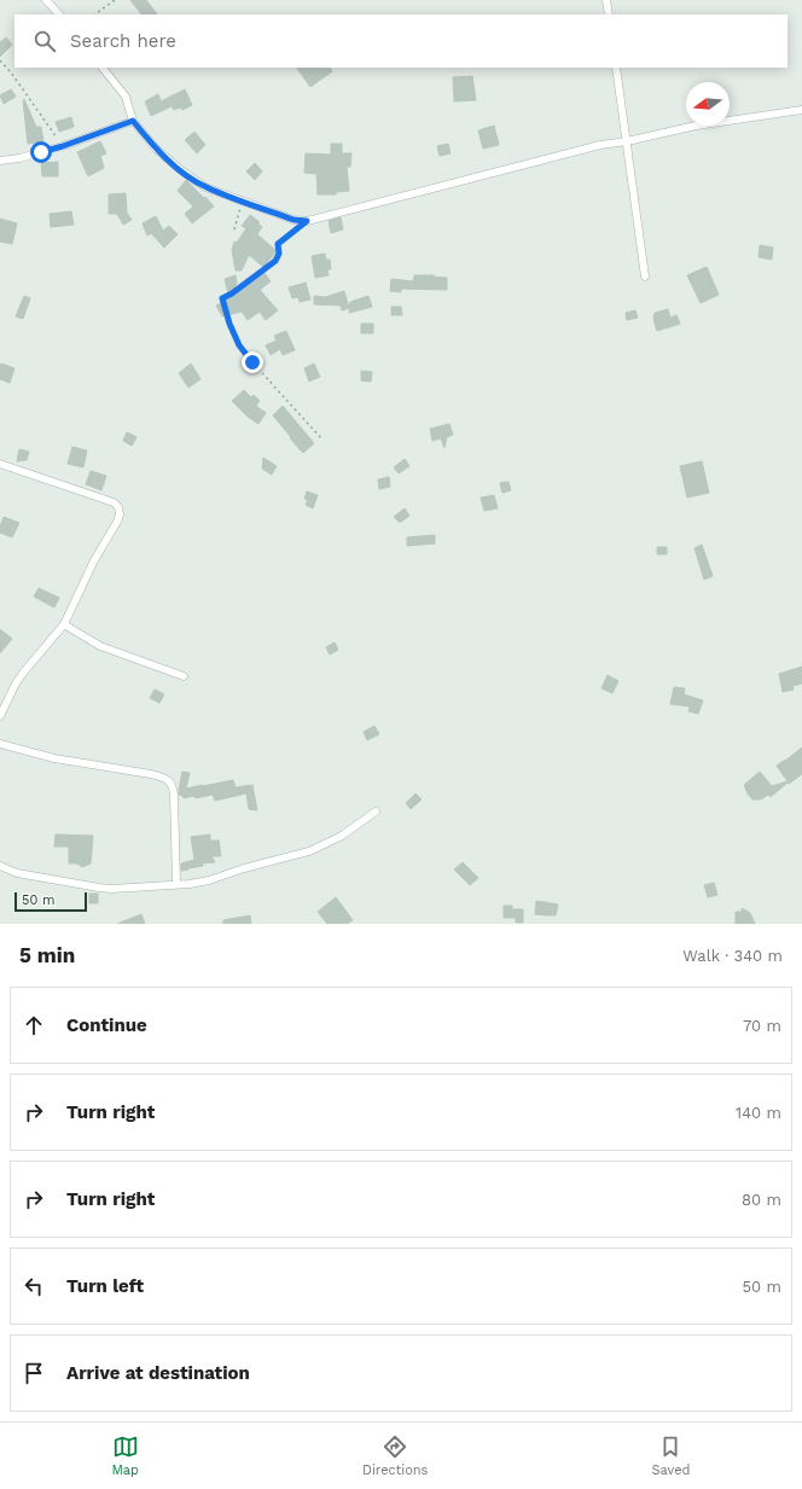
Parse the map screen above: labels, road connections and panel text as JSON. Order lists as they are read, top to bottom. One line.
{"scale_bar":"50 m","north":"left","page":{"search":"Search here","scale":"50 m","heading":["5 min","Walk · 340 m"],"list":[["Continue","70 m"],["Turn right","140 m"],["Turn right","80 m"],["Turn left","50 m"],"Arrive at destination"],"nav":["Map","Directions","Saved"]}}
